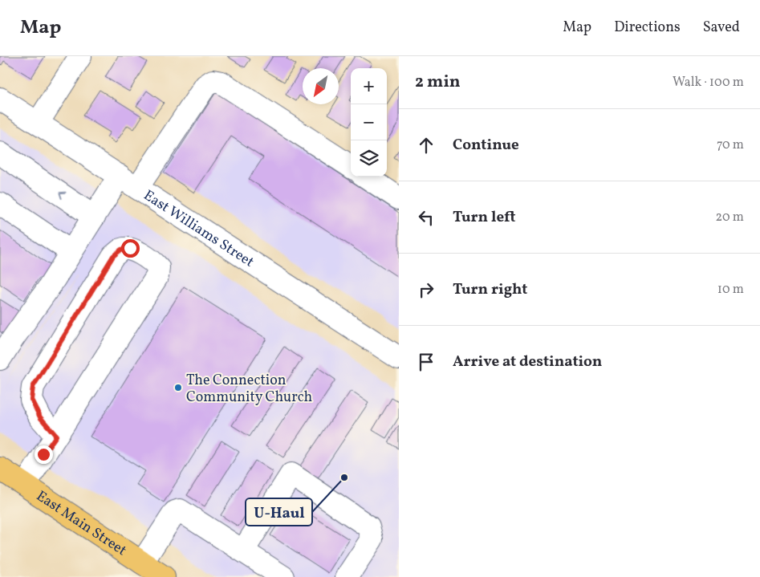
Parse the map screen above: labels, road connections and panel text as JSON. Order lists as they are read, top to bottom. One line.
{"streets":{"main road":["East Main Street"],"street":["East Williams Street"]},"places":["The Connection Community Church","U-Haul"],"north":"bottom left","page":{"header":"Map","nav":["Map","Directions","Saved"],"heading":["2 min","Walk · 100 m"],"map_buttons":["+","−"],"list":[["Continue","70 m"],["Turn left","20 m"],["Turn right","10 m"],"Arrive at destination"]}}
